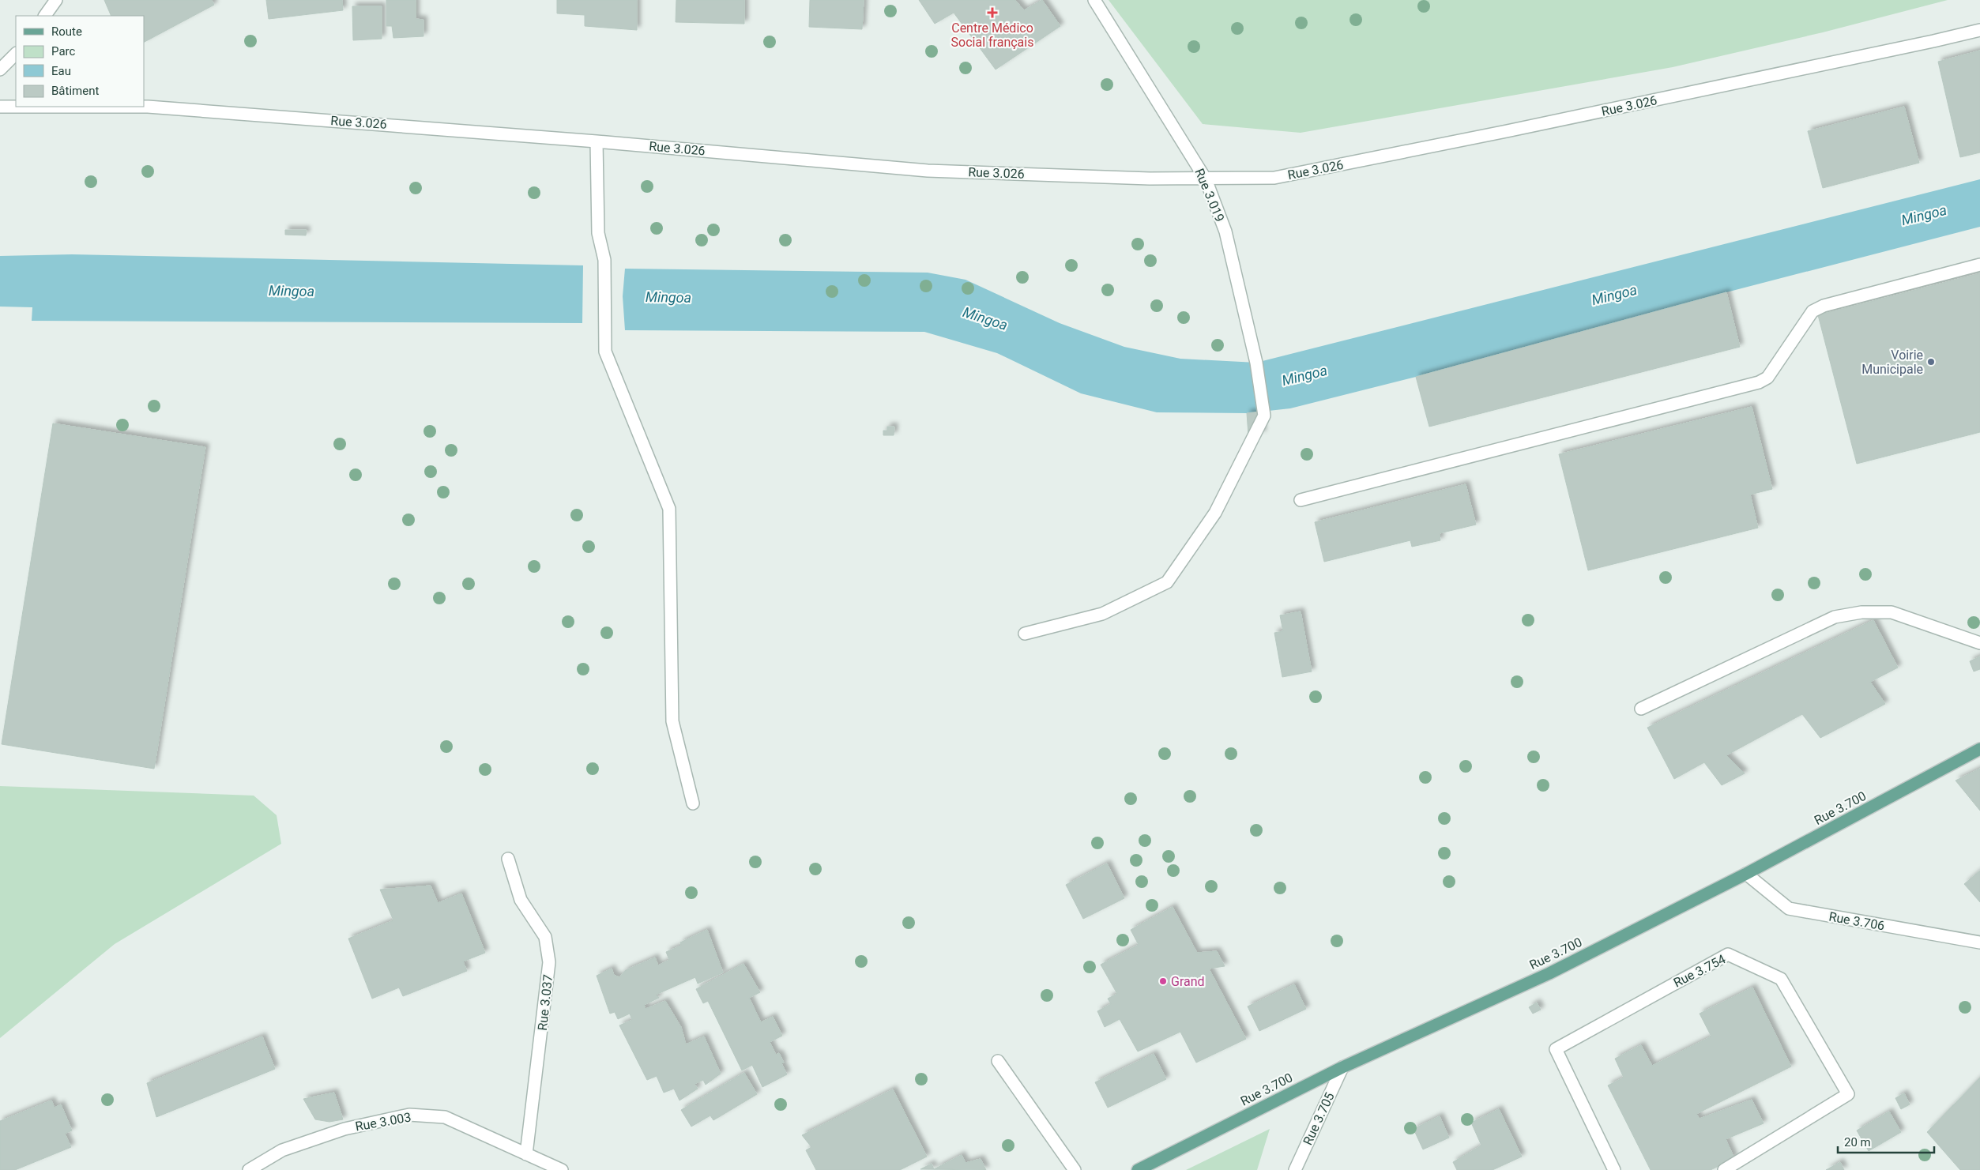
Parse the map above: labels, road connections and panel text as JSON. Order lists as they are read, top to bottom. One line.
{"streets":{"main road":["Rue 3.700"],"street":["Rue 3.026","Rue 3.019","Rue 3.706","Rue 3.754","Rue 3.037","Rue 3.705","Rue 3.003"]},"crossings":[["Rue 3.026","Rue 3.019"],["Rue 3.700","Rue 3.706"],["Rue 3.700","Rue 3.705"],["Rue 3.037","Rue 3.003"]],"water":["Mingoa"],"places":{"health":["Centre Médico Social français"],"other":["Voirie Municipale","Grand"]},"legend":["Route","Parc","Eau","Bâtiment"],"scale_bar":"20 m"}
